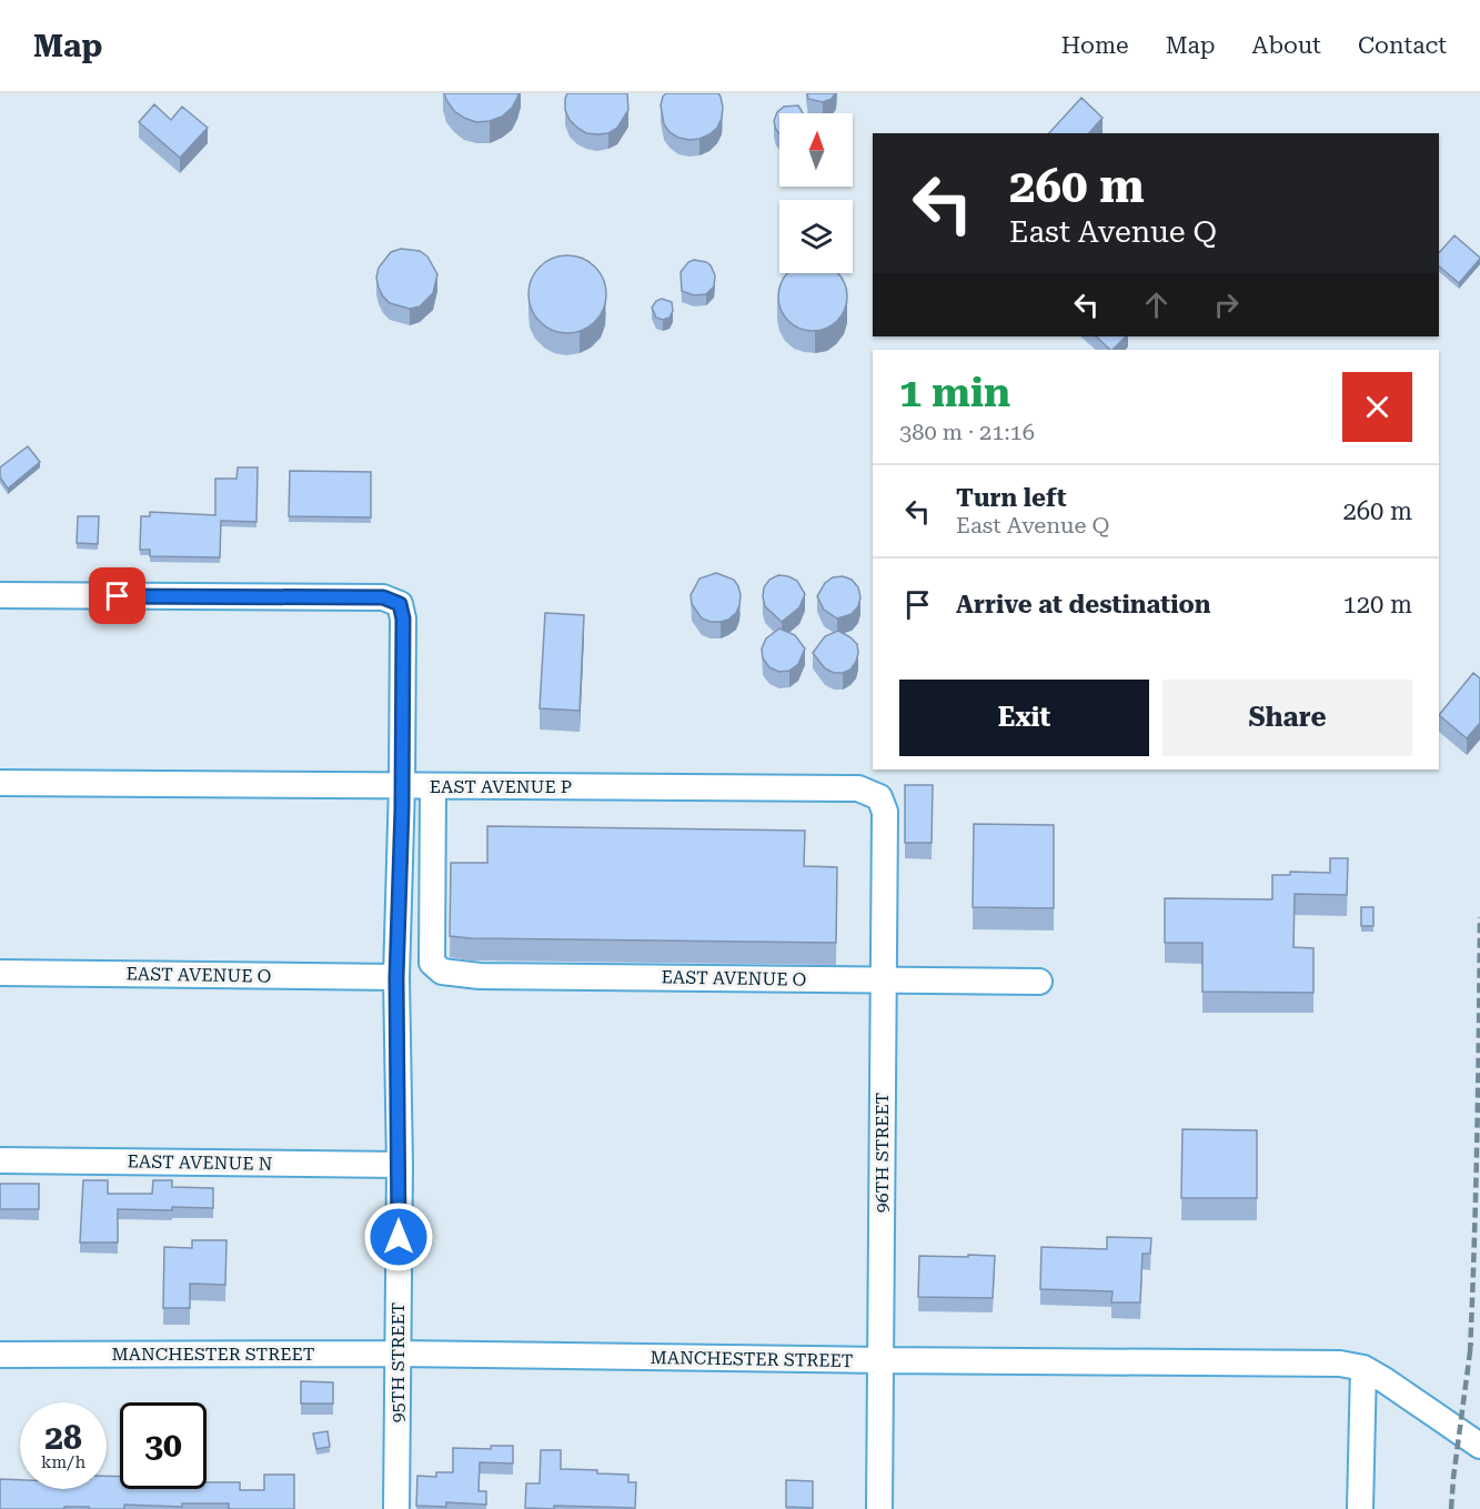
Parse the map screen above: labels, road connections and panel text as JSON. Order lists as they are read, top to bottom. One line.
{"streets":{"street":["EAST AVENUE P","EAST AVENUE O","96TH STREET","EAST AVENUE N","MANCHESTER STREET","95TH STREET"]},"crossings":[["EAST AVENUE P","96TH STREET"],["EAST AVENUE P","95TH STREET"],["EAST AVENUE O","96TH STREET"],["EAST AVENUE O","95TH STREET"],["96TH STREET","MANCHESTER STREET"],["EAST AVENUE N","95TH STREET"],["MANCHESTER STREET","95TH STREET"]],"north":"top","page":{"header":"Map","nav":["Home","Map","About","Contact"],"turn":["260 m","East Avenue Q"],"heading":["1 min","380 m · 21:16"],"list":[{"name":"Turn left","note":"East Avenue Q","value":"260 m"},{"name":"Arrive at destination","value":"120 m"}],"buttons":["Exit","Share"],"speed":"28 km/h","limit":"30"}}
